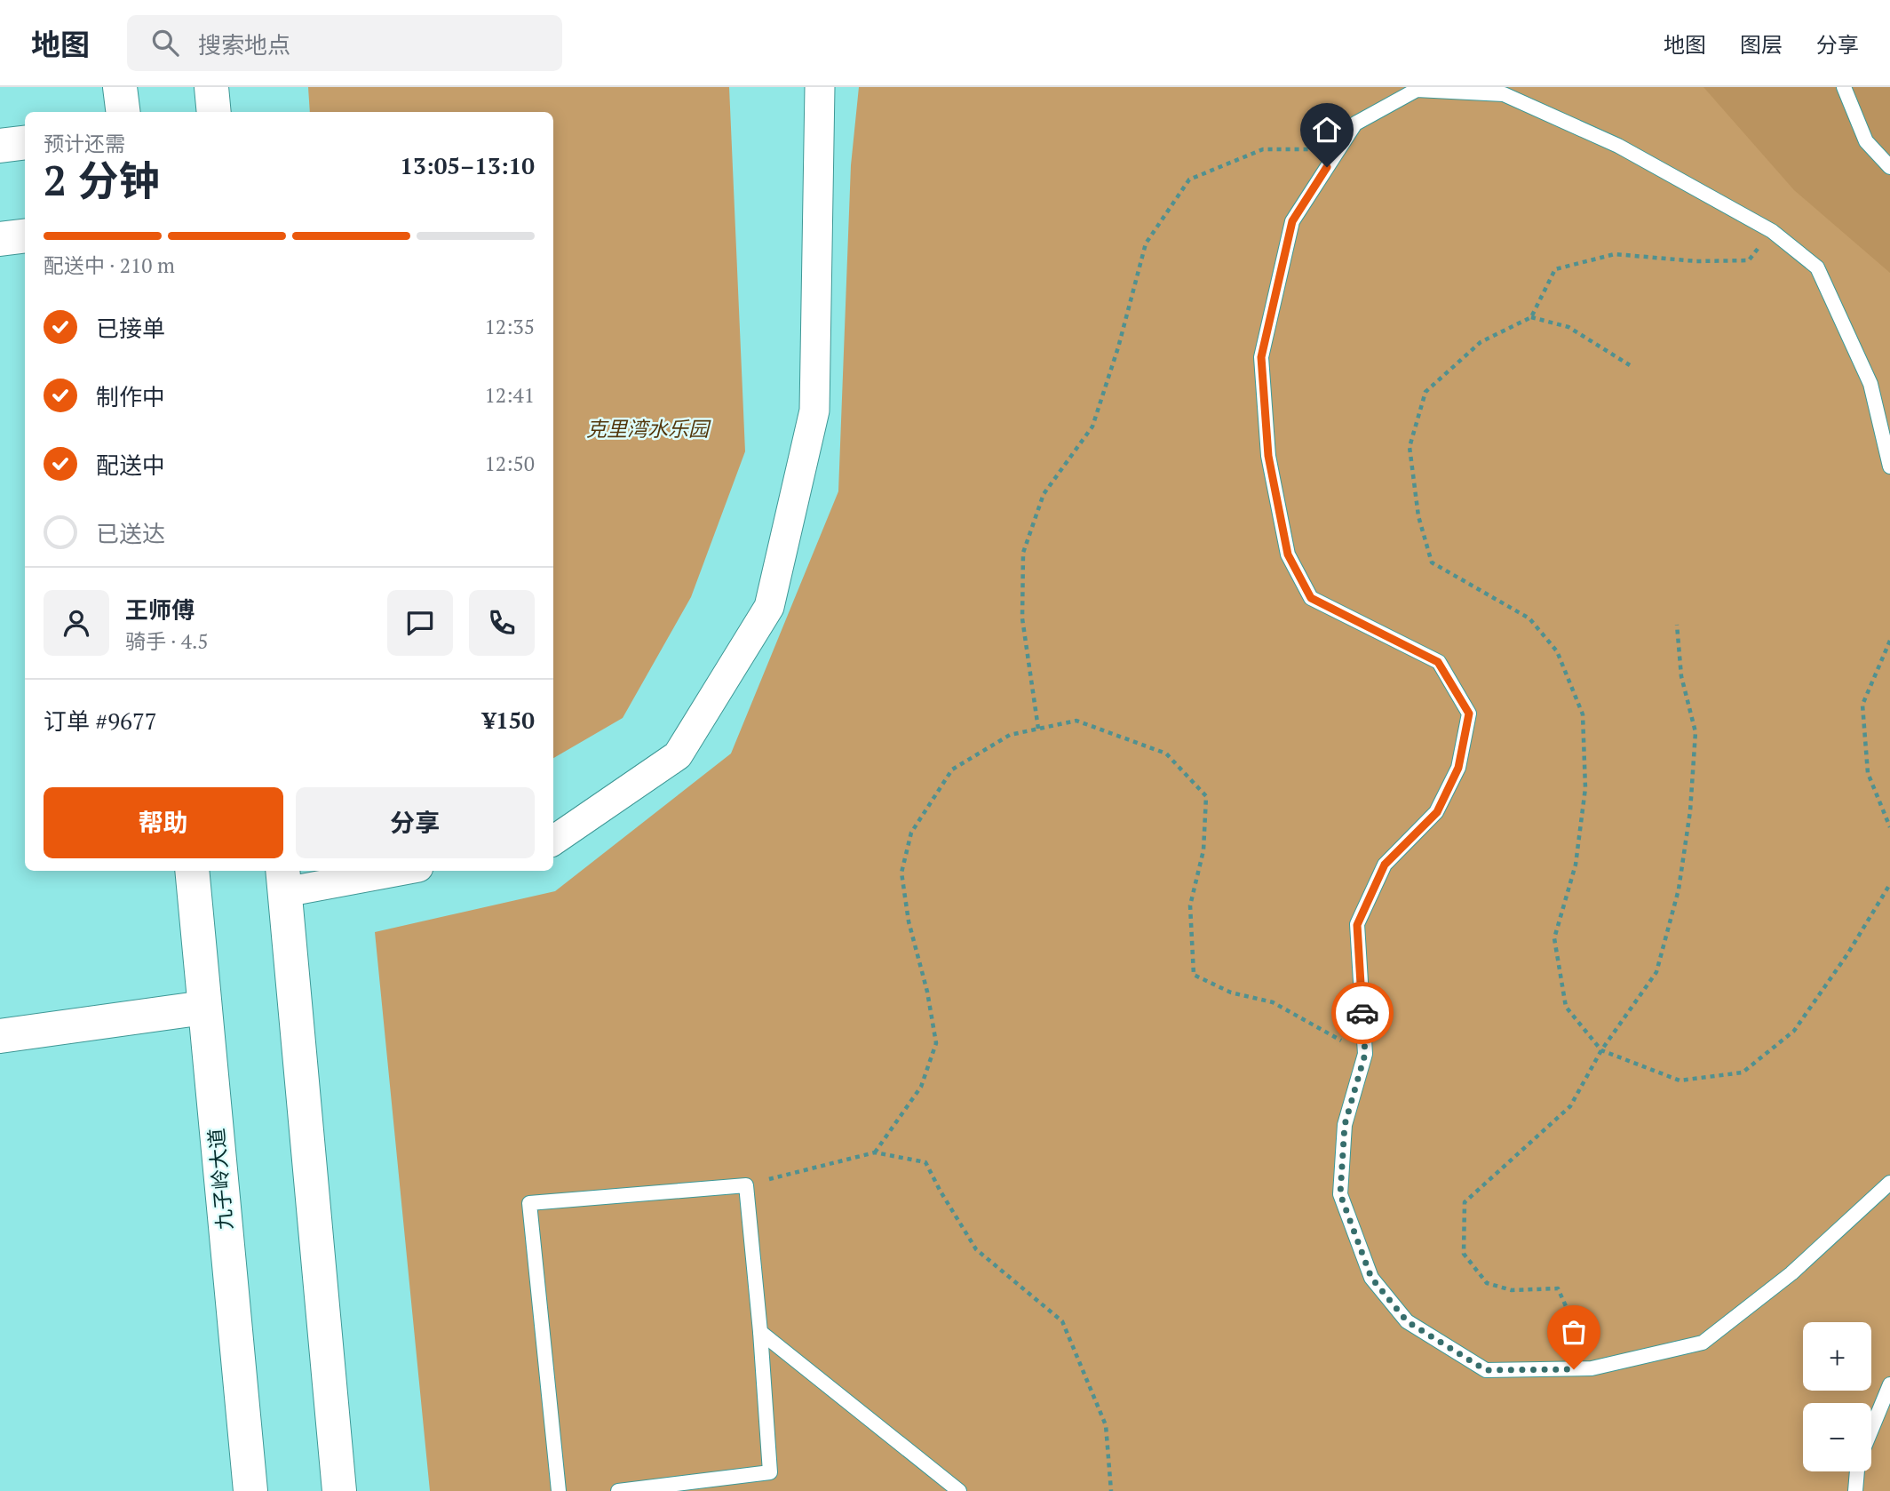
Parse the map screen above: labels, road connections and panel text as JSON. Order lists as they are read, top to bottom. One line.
{"streets":{"main road":["九子岭大道"]},"parks":["克里湾水乐园"],"page":{"header":"地图","search":"搜索地点","nav":["地图","图层","分享"],"heading":["2 分钟","预计还需","13:05–13:10"],"panel":["王师傅","骑手 · 4.5","订单 #9677","¥150"],"bar":"配送中 · 210 m","list":[["已接单","12:35"],["制作中","12:41"],["配送中","12:50"],"已送达"],"buttons":["帮助","分享"],"map_buttons":["+","−"]}}
